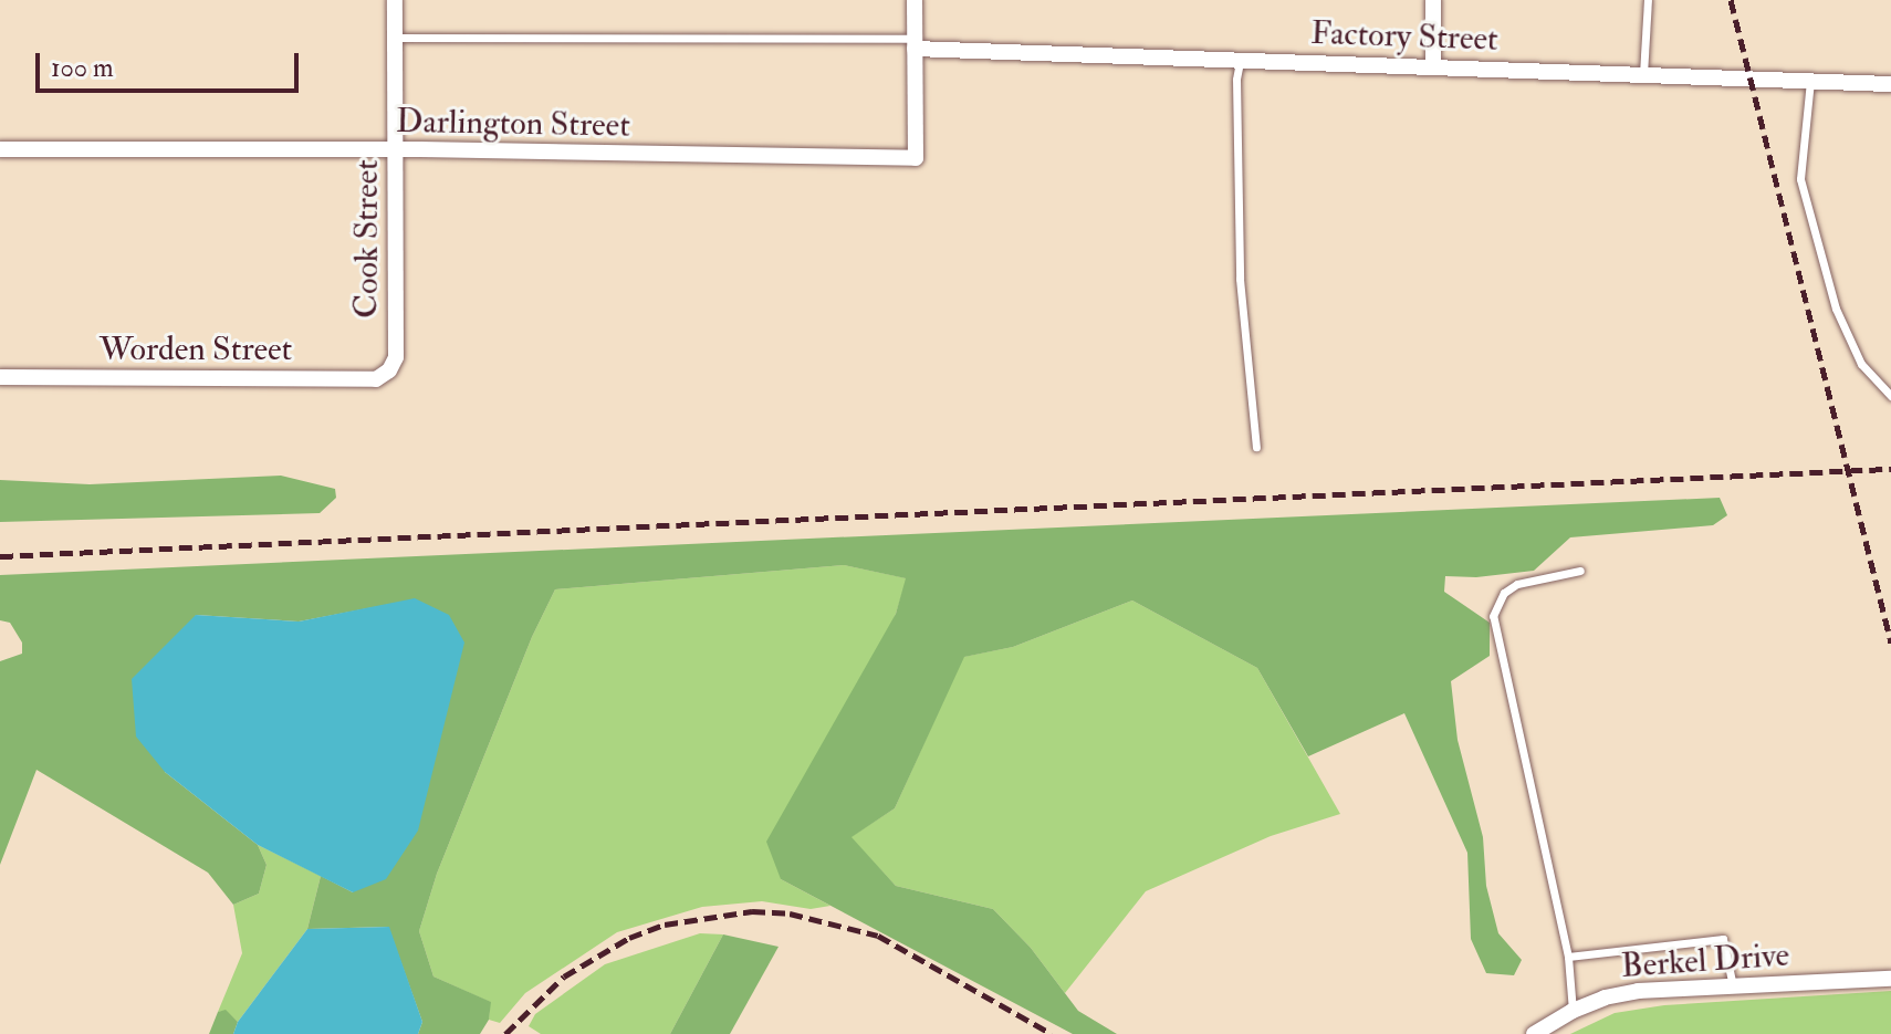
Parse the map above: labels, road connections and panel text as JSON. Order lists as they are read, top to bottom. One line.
{"streets":{"street":["Factory Street","Darlington Street","Cook Street","Worden Street","Berkel Drive"]},"crossings":[["Factory Street","Darlington Street"],["Darlington Street","Cook Street"],["Cook Street","Worden Street"]],"scale_bar":"100 m"}
